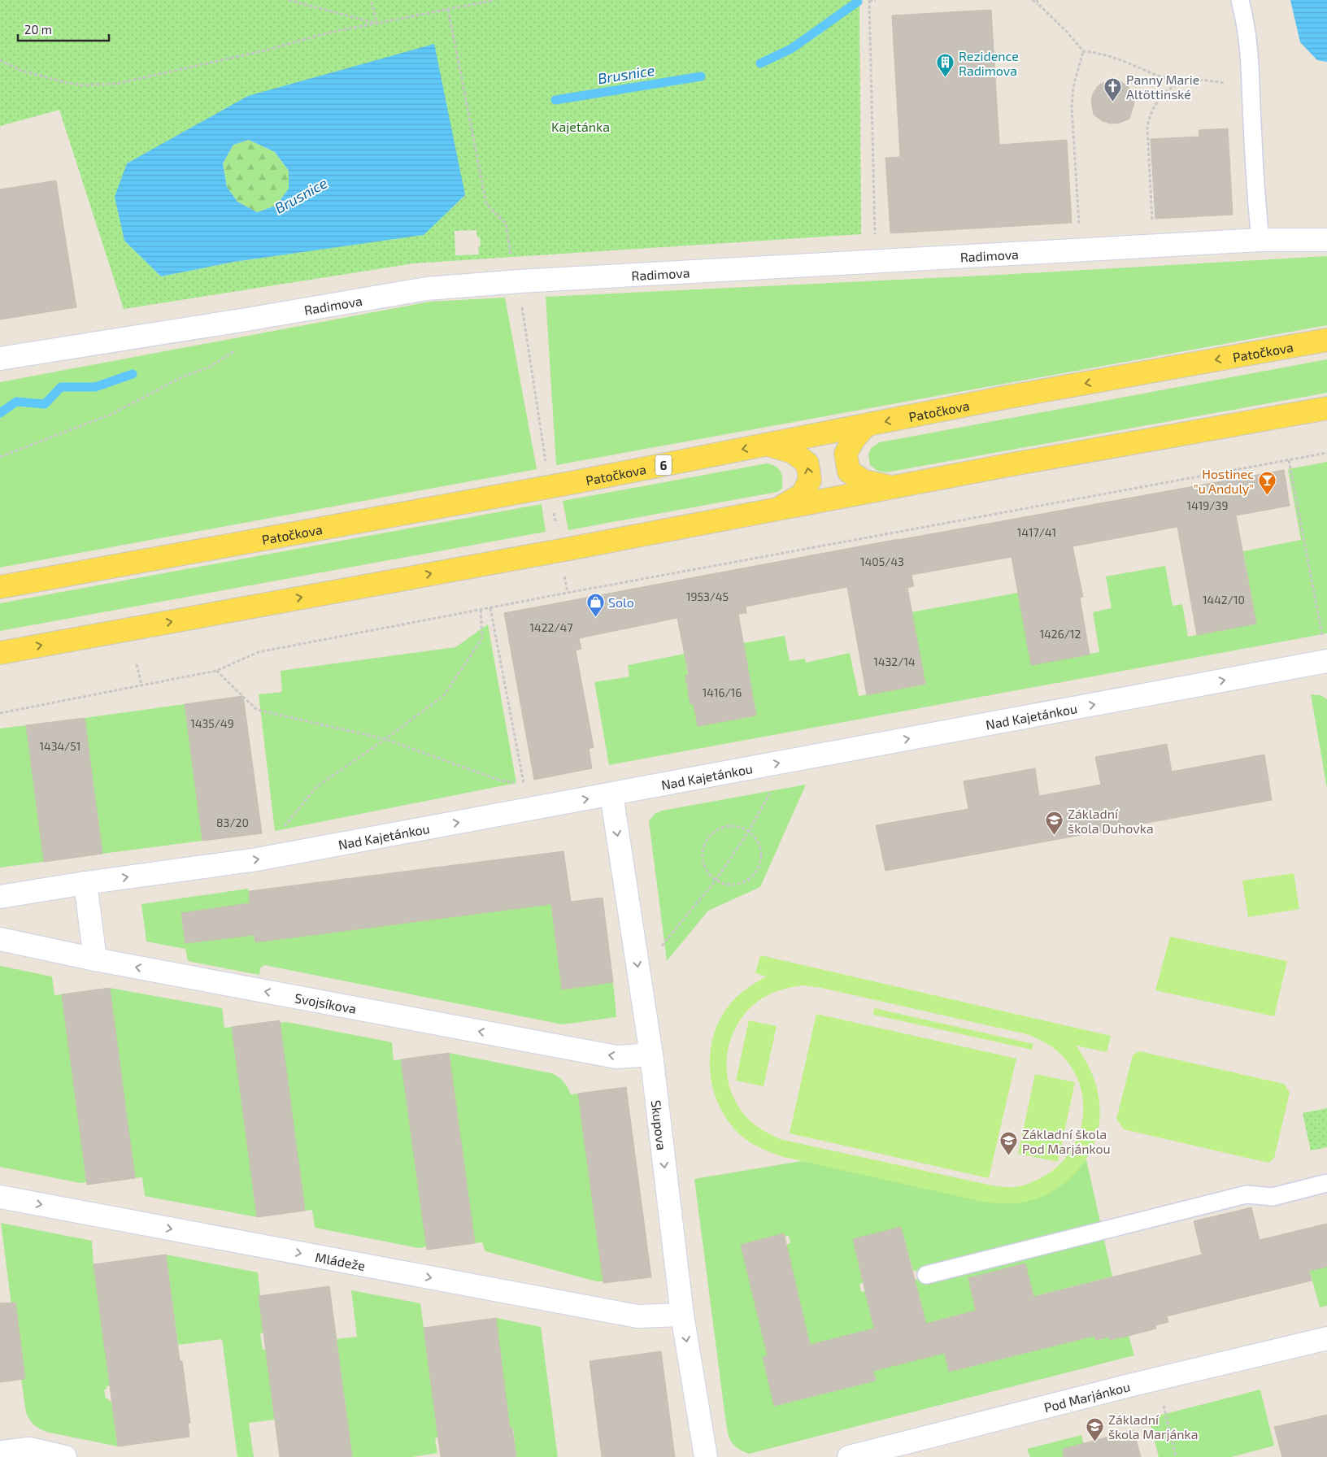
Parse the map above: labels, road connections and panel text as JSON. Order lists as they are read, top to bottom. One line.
{"streets":{"main road":["Patočkova","6"],"street":["Radimova","Nad Kajetánkou","Svojsíkova","Skupova","Mládeže","Pod Marjánkou"]},"crossings":[["Nad Kajetánkou","Skupova"],["Svojsíkova","Skupova"],["Skupova","Mládeže"]],"one_way":["Nad Kajetánkou","Svojsíkova","Skupova","Mládeže"],"water":["Brusnice"],"parks":["Kajetánka"],"places":{"building":["Rezidence Radimova"],"church":["Panny Marie Altöttinské"],"bar":["Hostinec \"u Anduly\""],"shop":["Solo"],"school or university":["Základní škola Duhovka","Základní škola Pod Marjánkou","Základní škola Marjánka"]},"house_numbers":["1419/39","1417/41","1405/43","1953/45","1442/10","1422/47","1426/12","1432/14","1416/16","1435/49","1434/51","83/20"],"scale_bar":"20 m"}
